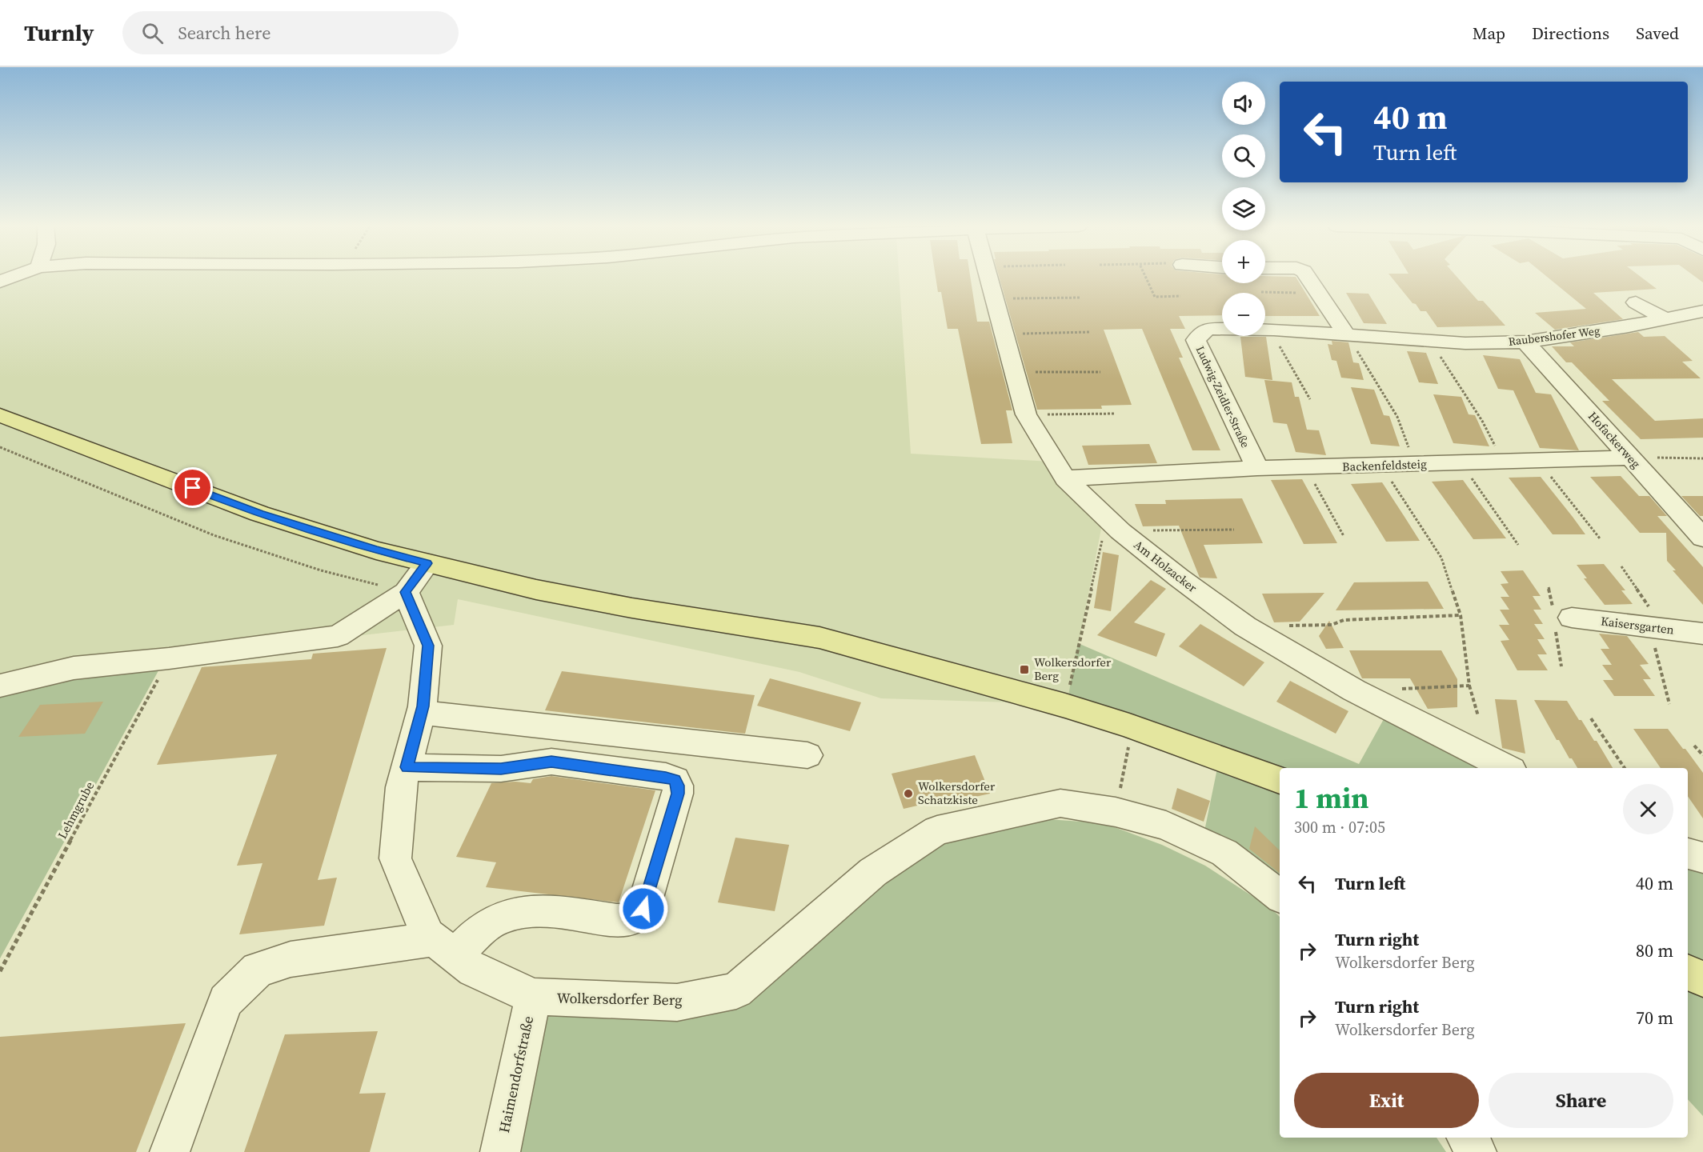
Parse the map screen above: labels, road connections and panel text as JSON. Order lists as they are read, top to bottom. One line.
{"streets":{"street":["Raubershofer Weg","Ludwig-Zeidler-Straße","Hofackerweg","Backenfeldsteig","Am Holzacker","Kaisersgarten","Wolkersdorfer Berg","Haimendorfstraße"],"path":["Lehmgrube"]},"crossings":[["Raubershofer Weg","Ludwig-Zeidler-Straße"],["Raubershofer Weg","Hofackerweg"],["Ludwig-Zeidler-Straße","Backenfeldsteig"],["Hofackerweg","Backenfeldsteig"],["Backenfeldsteig","Am Holzacker"],["Wolkersdorfer Berg","Haimendorfstraße"]],"places":{"transit":["Wolkersdorfer Berg"],"other":["Wolkersdorfer Schatzkiste"]},"page":{"header":"Turnly","search":"Search here","nav":["Map","Directions","Saved"],"map_buttons":["+","−"],"turn":["40 m","Turn left"],"heading":["1 min","300 m · 07:05"],"list":[{"name":"Turn left","value":"40 m"},{"name":"Turn right","note":"Wolkersdorfer Berg","value":"80 m"},{"name":"Turn right","note":"Wolkersdorfer Berg","value":"70 m"}],"buttons":["Exit","Share"]}}
